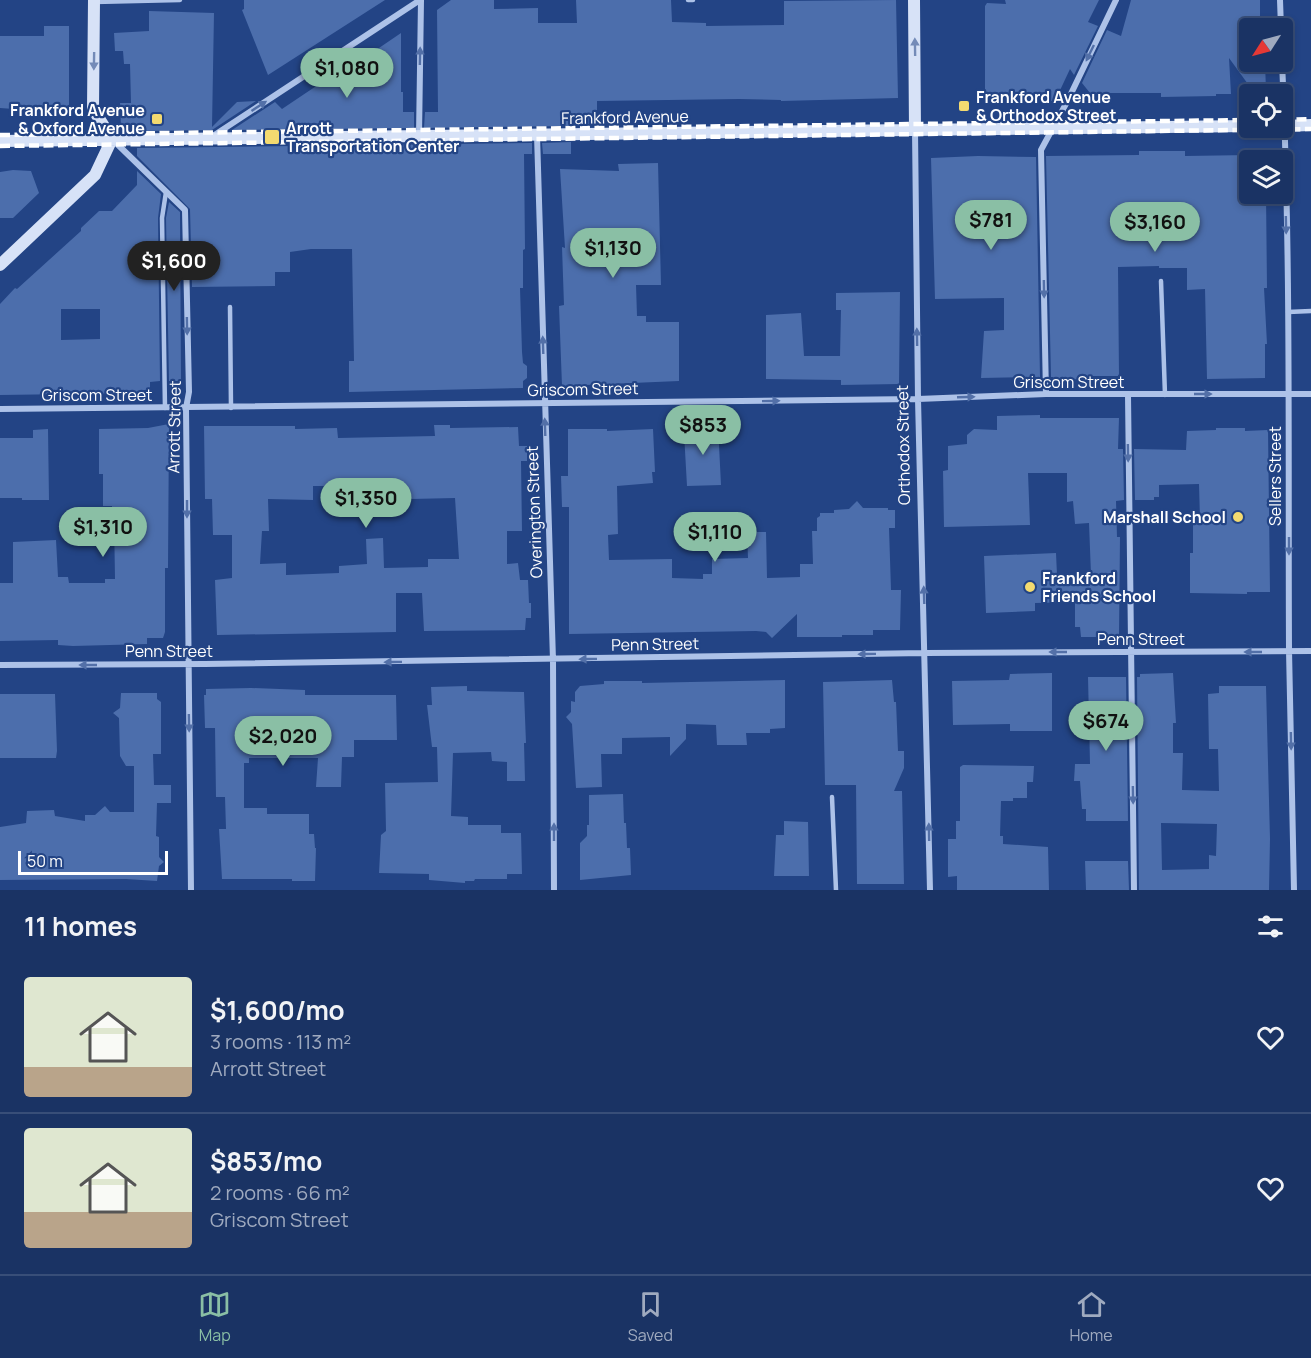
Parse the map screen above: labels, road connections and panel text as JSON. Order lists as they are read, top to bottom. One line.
{"streets":{"main road":["Frankford Avenue","Orthodox Street"],"street":["Griscom Street","Arrott Street","Sellers Street","Overington Street","Penn Street"]},"crossings":[["Frankford Avenue","Arrott Street"],["Frankford Avenue","Orthodox Street"],["Frankford Avenue","Overington Street"],["Griscom Street","Arrott Street"],["Griscom Street","Orthodox Street"],["Griscom Street","Sellers Street"],["Griscom Street","Overington Street"],["Arrott Street","Penn Street"],["Orthodox Street","Penn Street"],["Sellers Street","Penn Street"],["Overington Street","Penn Street"]],"one_way":["Griscom Street","Arrott Street","Orthodox Street","Sellers Street","Overington Street","Penn Street"],"places":{"transit":["Frankford Avenue & Orthodox Street","Frankford Avenue & Oxford Avenue","Arrott Transportation Center"],"other":["Marshall School","Frankford Friends School"]},"scale_bar":"50 m","north":"bottom left","page":{"price":["$1,080","$781","$3,160","$1,130","$1,600","$853","$1,350","$1,310","$1,110","$674","$2,020"],"scale":"50 m","heading":"11 homes","list":[{"name":"$1,600/mo","note":"3 rooms · 113 m² · Arrott Street"},{"name":"$853/mo","note":"2 rooms · 66 m² · Griscom Street"}],"tabs":["Map","Saved","Home"]}}
